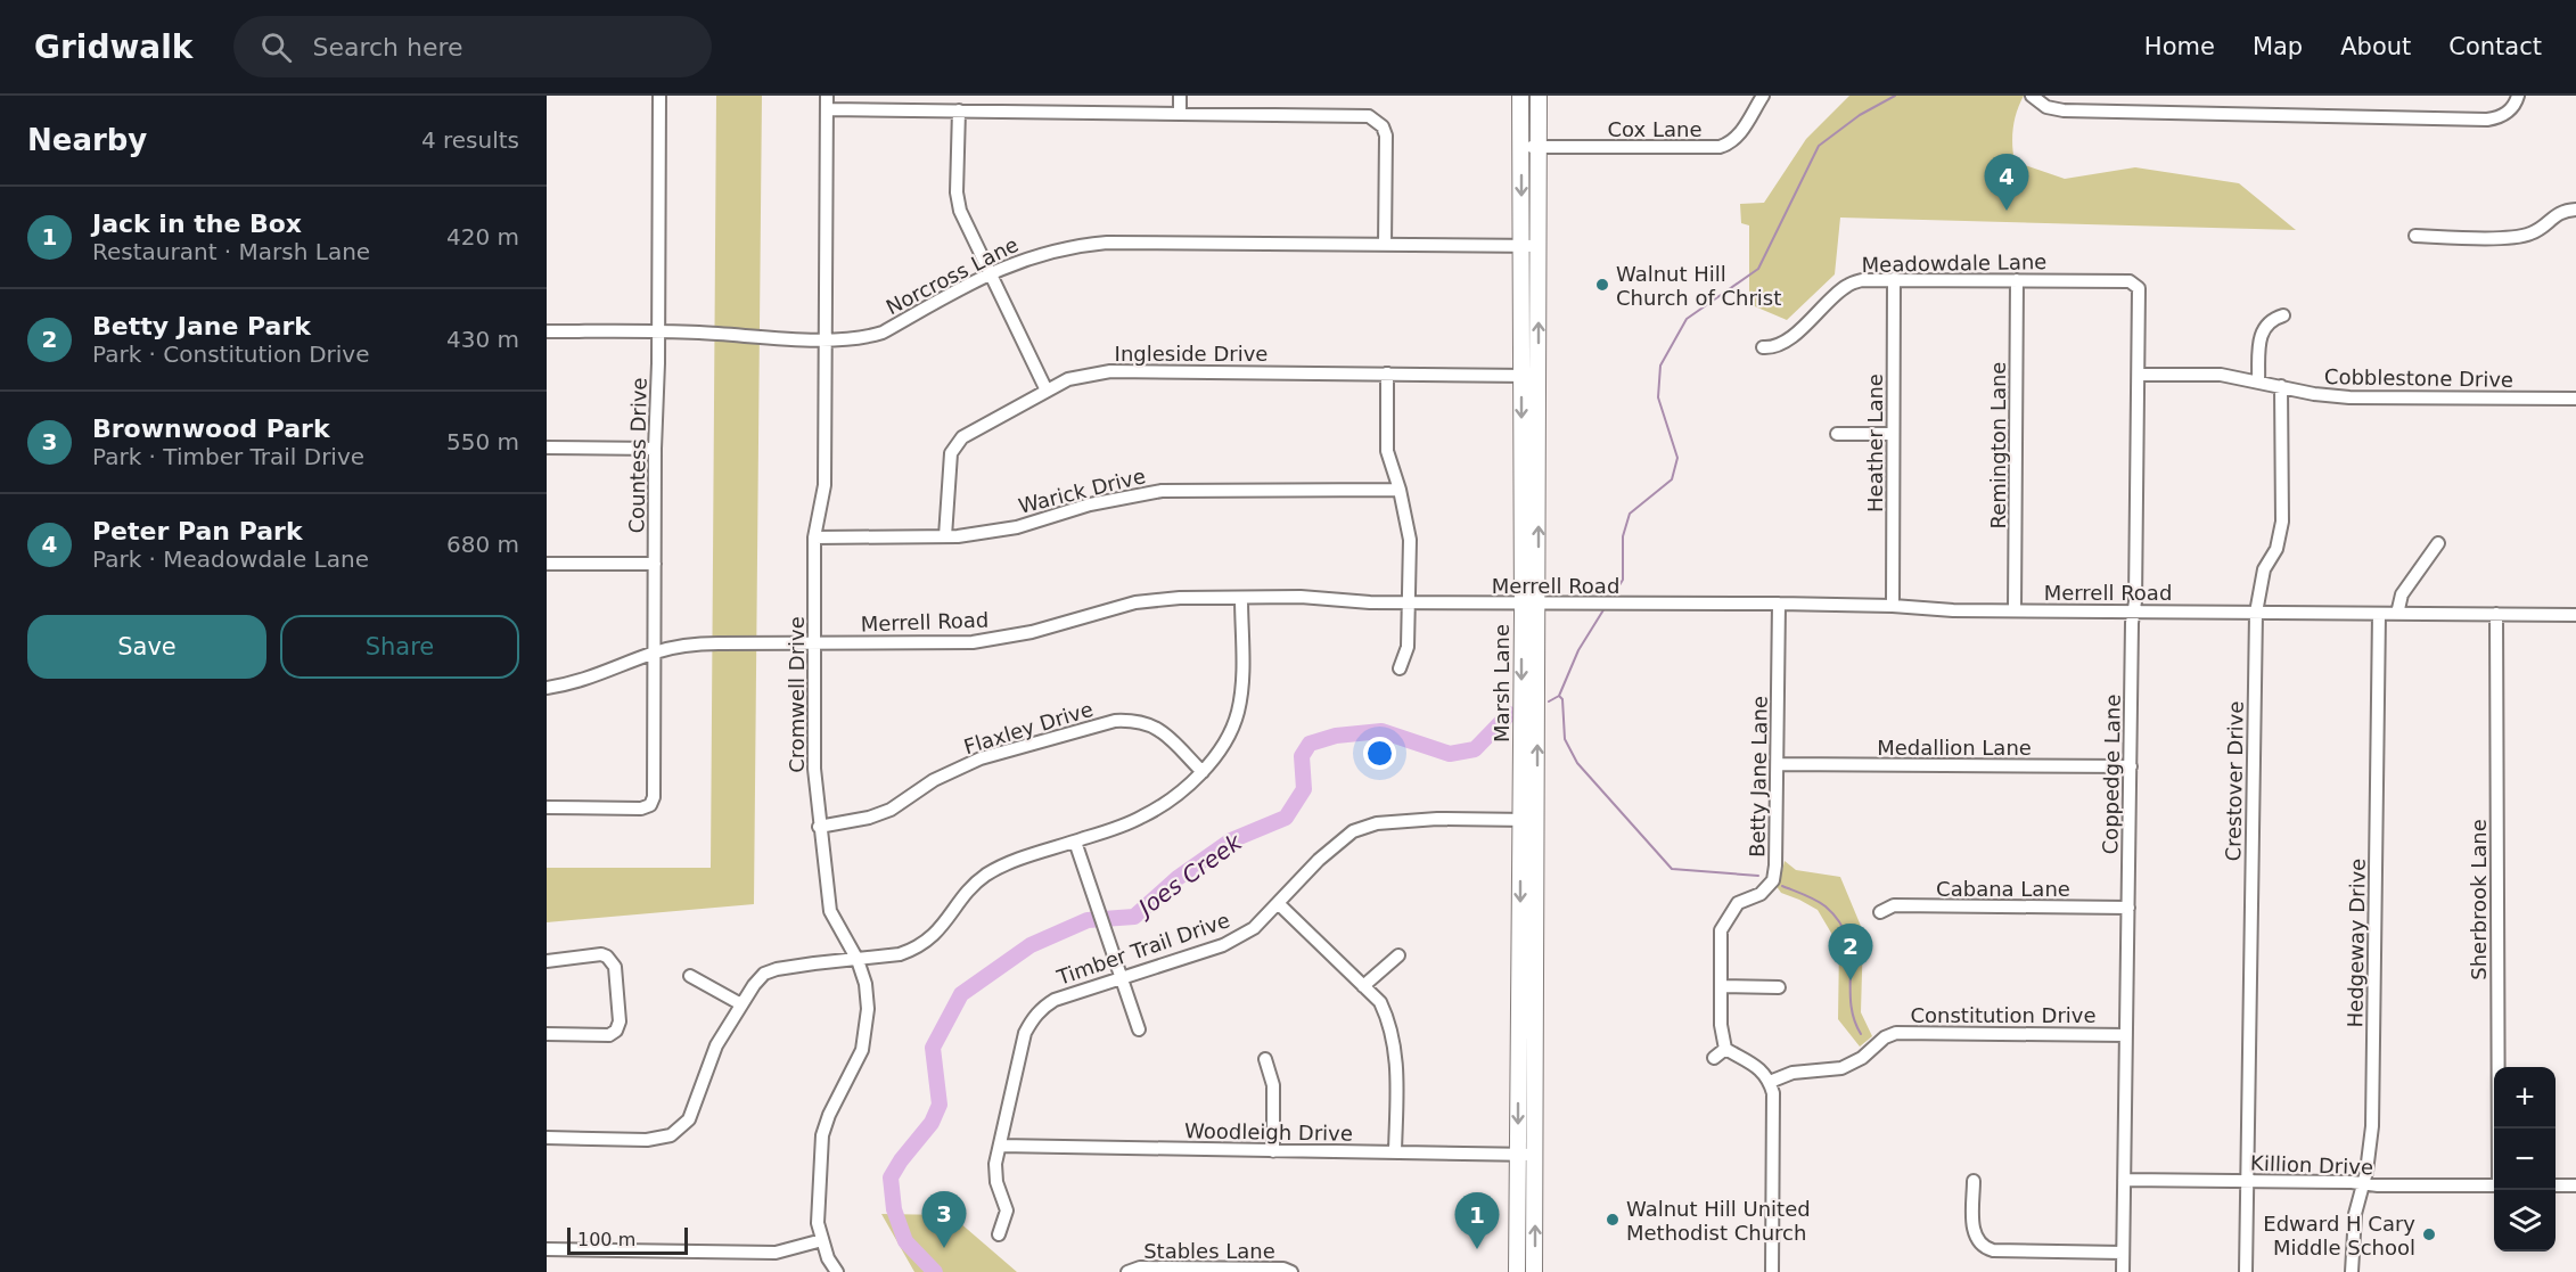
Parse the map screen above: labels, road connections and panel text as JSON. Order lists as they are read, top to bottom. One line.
{"streets":{"main road":["Marsh Lane"],"street":["Cox Lane","Meadowdale Lane","Norcross Lane","Ingleside Drive","Cobblestone Drive","Heather Lane","Remington Lane","Countess Drive","Warick Drive","Merrell Road","Cromwell Drive","Flaxley Drive","Medallion Lane","Coppedge Lane","Betty Jane Lane","Crestover Drive","Cabana Lane","Sherbrook Lane","Hedgeway Drive","Timber Trail Drive","Constitution Drive","Woodleigh Drive","Killion Drive","Stables Lane"]},"crossings":[["Cox Lane","Marsh Lane"],["Meadowdale Lane","Heather Lane"],["Meadowdale Lane","Remington Lane"],["Meadowdale Lane","Coppedge Lane"],["Norcross Lane","Countess Drive"],["Norcross Lane","Marsh Lane"],["Norcross Lane","Cromwell Drive"],["Ingleside Drive","Warick Drive"],["Ingleside Drive","Marsh Lane"],["Cobblestone Drive","Coppedge Lane"],["Cobblestone Drive","Crestover Drive"],["Heather Lane","Merrell Road"],["Remington Lane","Merrell Road"],["Countess Drive","Merrell Road"],["Warick Drive","Cromwell Drive"],["Merrell Road","Marsh Lane"],["Merrell Road","Cromwell Drive"],["Merrell Road","Coppedge Lane"],["Merrell Road","Betty Jane Lane"],["Merrell Road","Crestover Drive"],["Merrell Road","Sherbrook Lane"],["Merrell Road","Hedgeway Drive"],["Marsh Lane","Timber Trail Drive"],["Marsh Lane","Woodleigh Drive"],["Cromwell Drive","Flaxley Drive"],["Medallion Lane","Coppedge Lane"],["Medallion Lane","Betty Jane Lane"],["Coppedge Lane","Cabana Lane"],["Coppedge Lane","Constitution Drive"],["Coppedge Lane","Killion Drive"],["Crestover Drive","Killion Drive"],["Hedgeway Drive","Killion Drive"],["Timber Trail Drive","Woodleigh Drive"]],"water":["Joes Creek"],"places":["Walnut Hill Church of Christ","Walnut Hill United Methodist Church","Edward H Cary Middle School"],"scale_bar":"100 m","page":{"header":"Gridwalk","search":"Search here","nav":["Home","Map","About","Contact"],"heading":["Nearby","4 results"],"pins":["4","2","3","1"],"list":[{"mark":"1","name":"Jack in the Box","note":"Restaurant · Marsh Lane","value":"420 m"},{"mark":"2","name":"Betty Jane Park","note":"Park · Constitution Drive","value":"430 m"},{"mark":"3","name":"Brownwood Park","note":"Park · Timber Trail Drive","value":"550 m"},{"mark":"4","name":"Peter Pan Park","note":"Park · Meadowdale Lane","value":"680 m"}],"buttons":["Save","Share"],"map_buttons":["+","−"],"scale":"100 m"}}
